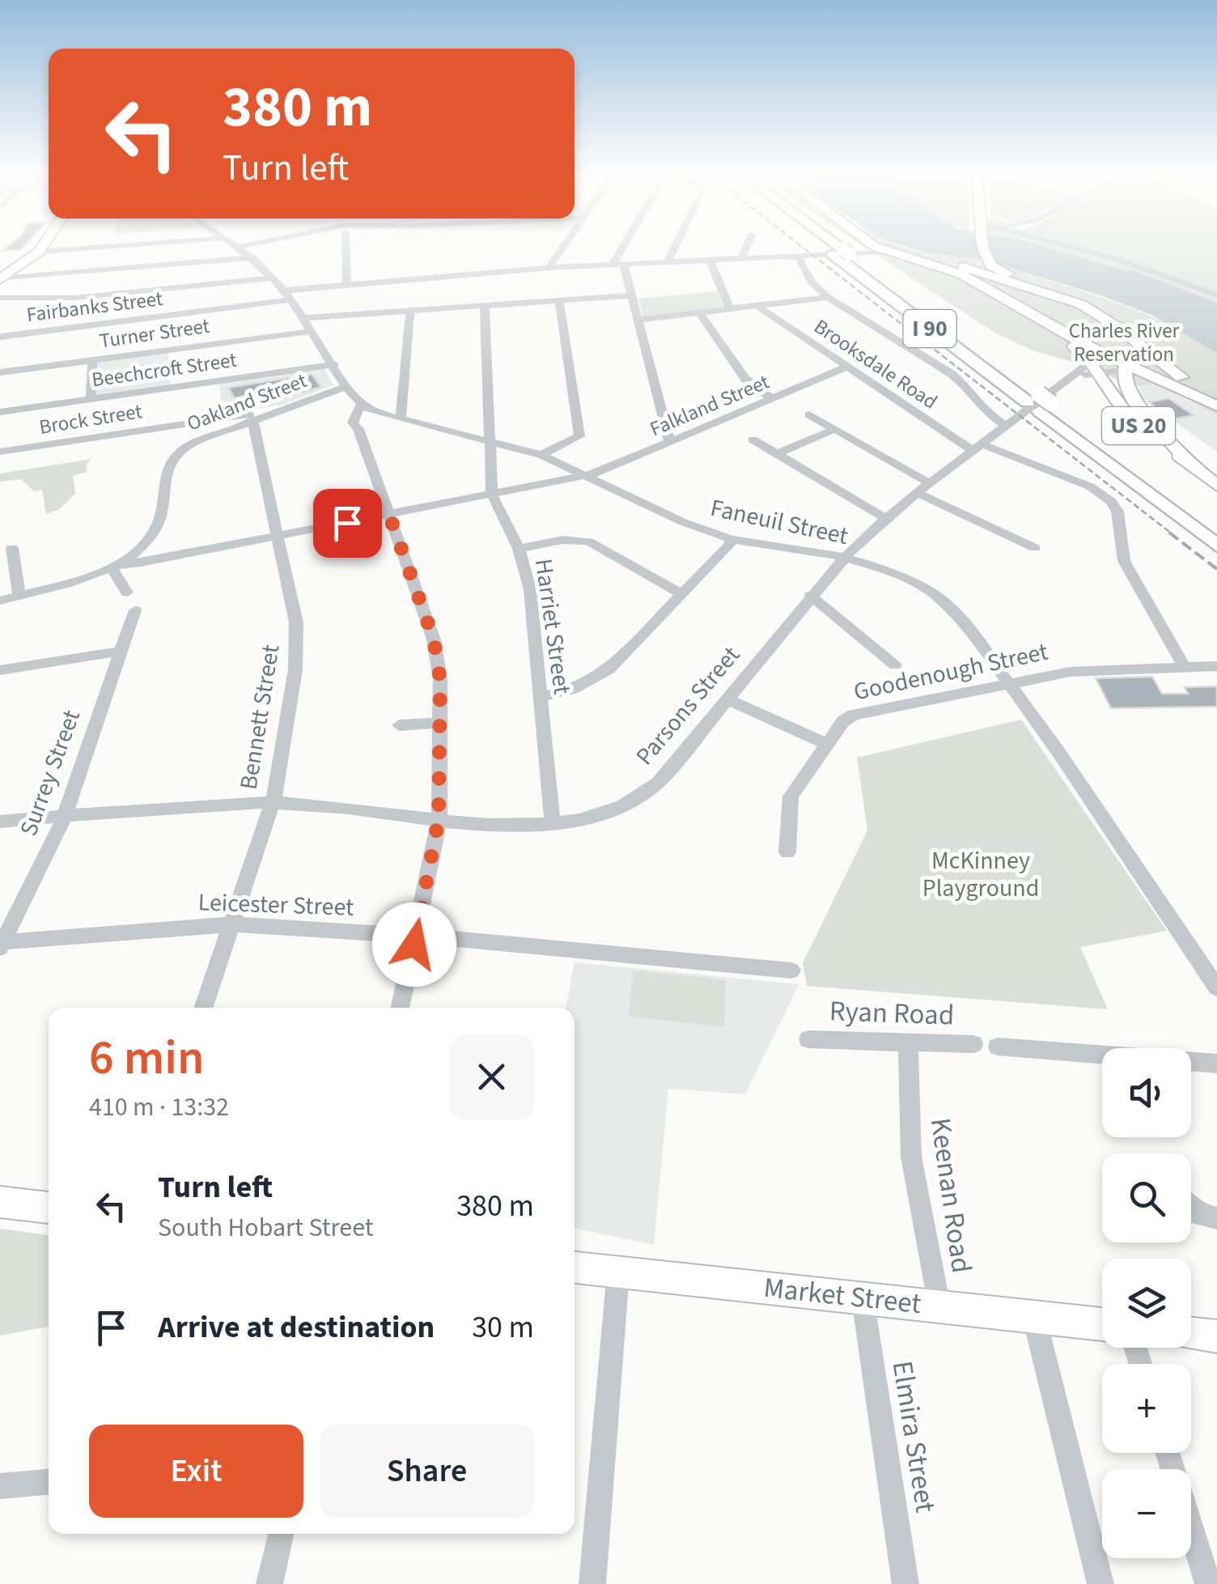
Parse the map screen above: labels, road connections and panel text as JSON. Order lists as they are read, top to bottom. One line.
{"streets":{"highway":["I 90"],"main road":["US 20","Market Street"],"street":["Fairbanks Street","Turner Street","Brooksdale Road","Beechcroft Street","Oakland Street","Falkland Street","Brock Street","Faneuil Street","Harriet Street","Goodenough Street","Parsons Street","Bennett Street","Surrey Street","Leicester Street","Ryan Road","Keenan Road","Elmira Street"]},"crossings":[["Brooksdale Road","Falkland Street"],["Brooksdale Road","Goodenough Street"],["Brooksdale Road","Parsons Street"],["Oakland Street","Falkland Street"],["Oakland Street","Brock Street"],["Oakland Street","Bennett Street"],["Falkland Street","Faneuil Street"],["Falkland Street","Harriet Street"],["Falkland Street","Bennett Street"],["US 20","Parsons Street"],["Faneuil Street","Harriet Street"],["Faneuil Street","Goodenough Street"],["Faneuil Street","Parsons Street"],["Harriet Street","Parsons Street"],["Parsons Street","Bennett Street"],["Parsons Street","Surrey Street"],["Bennett Street","Leicester Street"],["Surrey Street","Leicester Street"],["Ryan Road","Keenan Road"],["Keenan Road","Market Street"],["Market Street","Elmira Street"]],"parks":["Charles River Reservation","McKinney Playground"],"page":{"turn":["380 m","Turn left"],"heading":["6 min","410 m · 13:32"],"map_buttons":["+","−"],"list":[{"name":"Turn left","note":"South Hobart Street","value":"380 m"},{"name":"Arrive at destination","value":"30 m"}],"buttons":["Exit","Share"]}}
